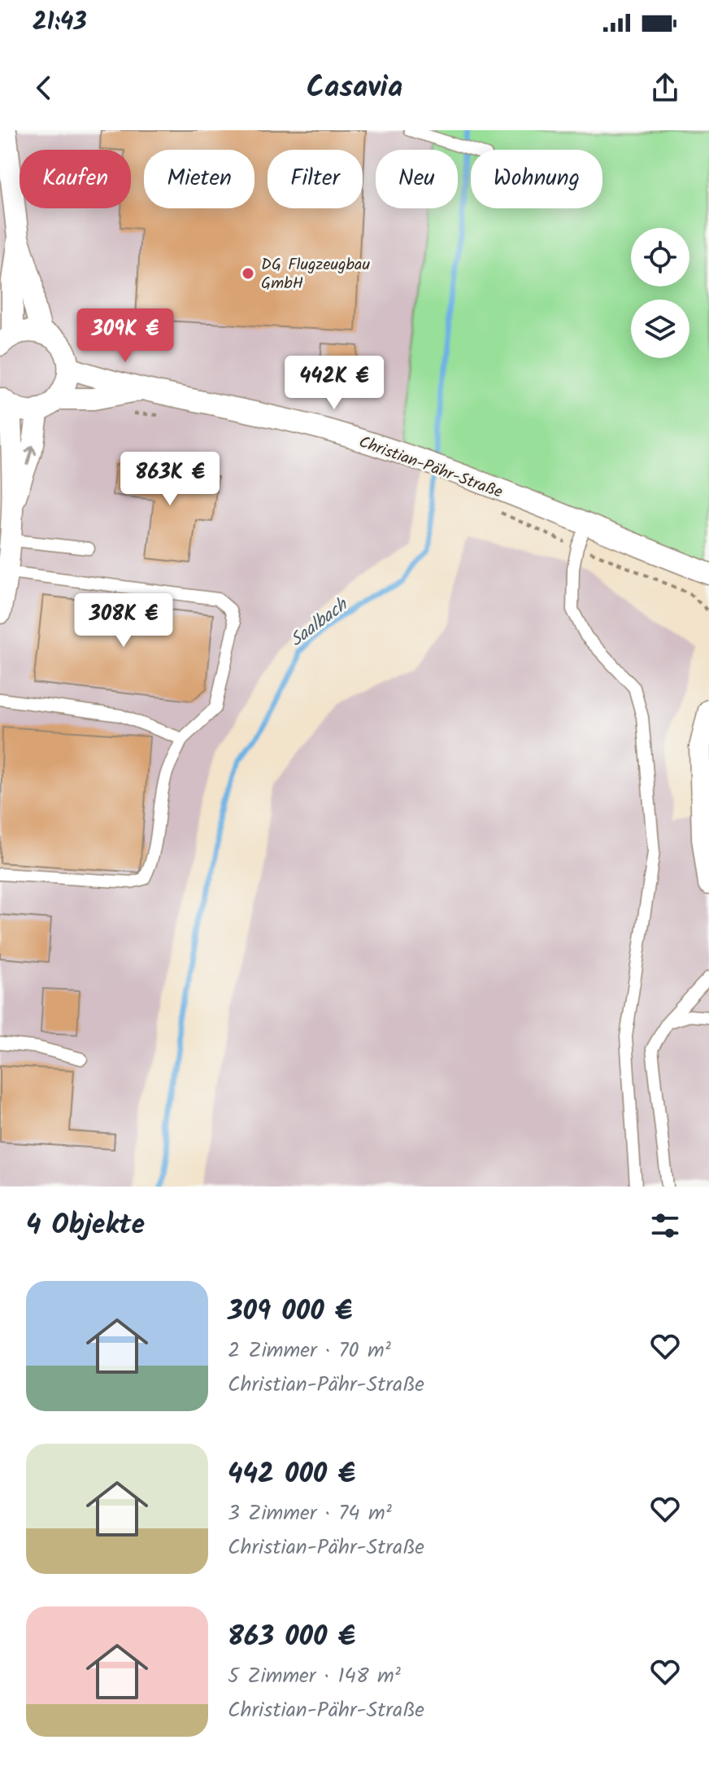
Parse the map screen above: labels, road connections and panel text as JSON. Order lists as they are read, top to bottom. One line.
{"streets":{"street":["Christian-Pähr-Straße"]},"water":["Saalbach"],"places":["DG Flugzeugbau GmbH"],"page":{"status":"21:43","header":"Casavia","chip":["Kaufen","Mieten","Filter","Neu","Wohnung"],"price":["309K €","442K €","863K €","308K €"],"heading":"4 Objekte","list":[{"name":"309 000 €","note":"2 Zimmer · 70 m² · Christian-Pähr-Straße"},{"name":"442 000 €","note":"3 Zimmer · 74 m² · Christian-Pähr-Straße"},{"name":"863 000 €","note":"5 Zimmer · 148 m² · Christian-Pähr-Straße"}]}}
